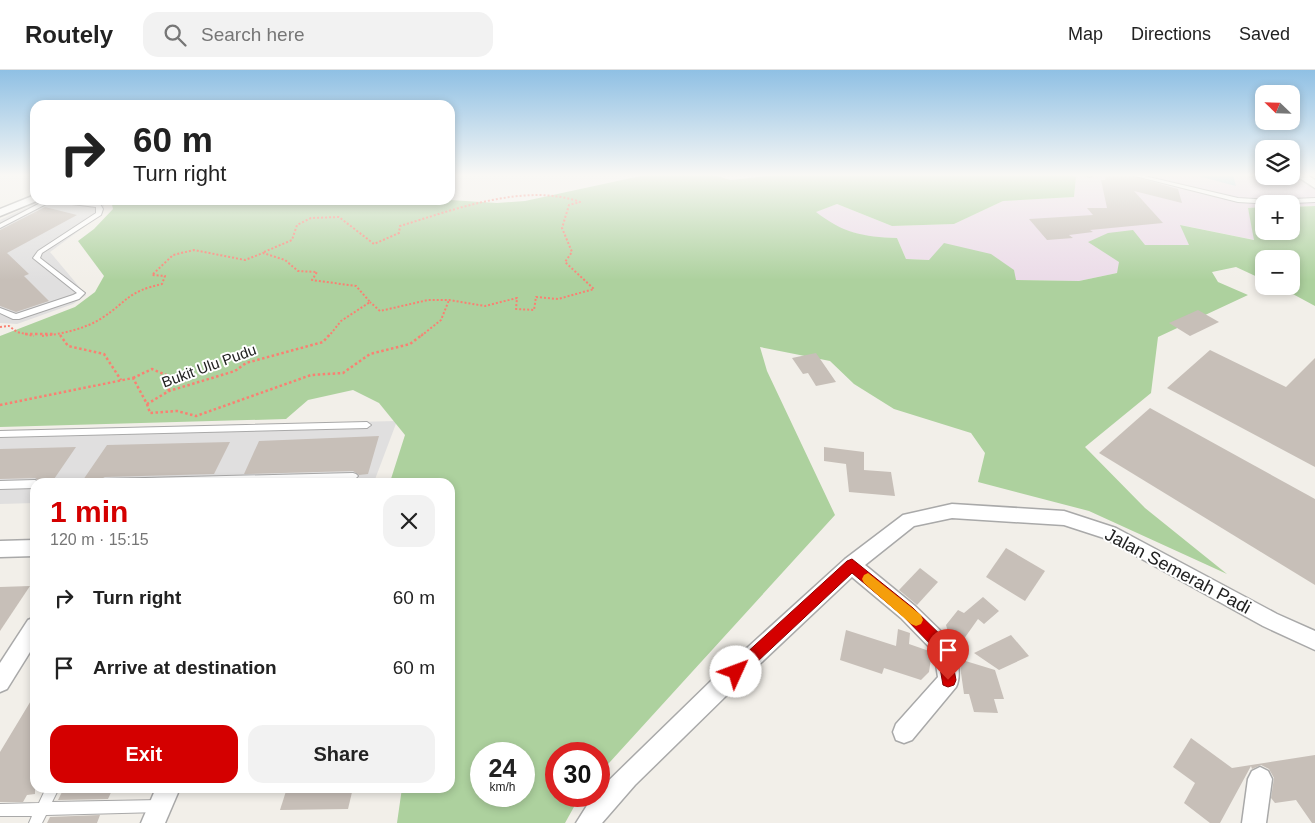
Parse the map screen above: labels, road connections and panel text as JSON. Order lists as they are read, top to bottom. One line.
{"streets":{"street":["Jalan Semerah Padi"],"path":["Bukit Ulu Pudu"]},"north":"top left","page":{"header":"Routely","search":"Search here","nav":["Map","Directions","Saved"],"map_buttons":["+","−"],"turn":["60 m","Turn right"],"heading":["1 min","120 m · 15:15"],"list":[{"name":"Turn right","value":"60 m"},{"name":"Arrive at destination","value":"60 m"}],"buttons":["Exit","Share"],"speed":"24 km/h","limit":"30"}}
